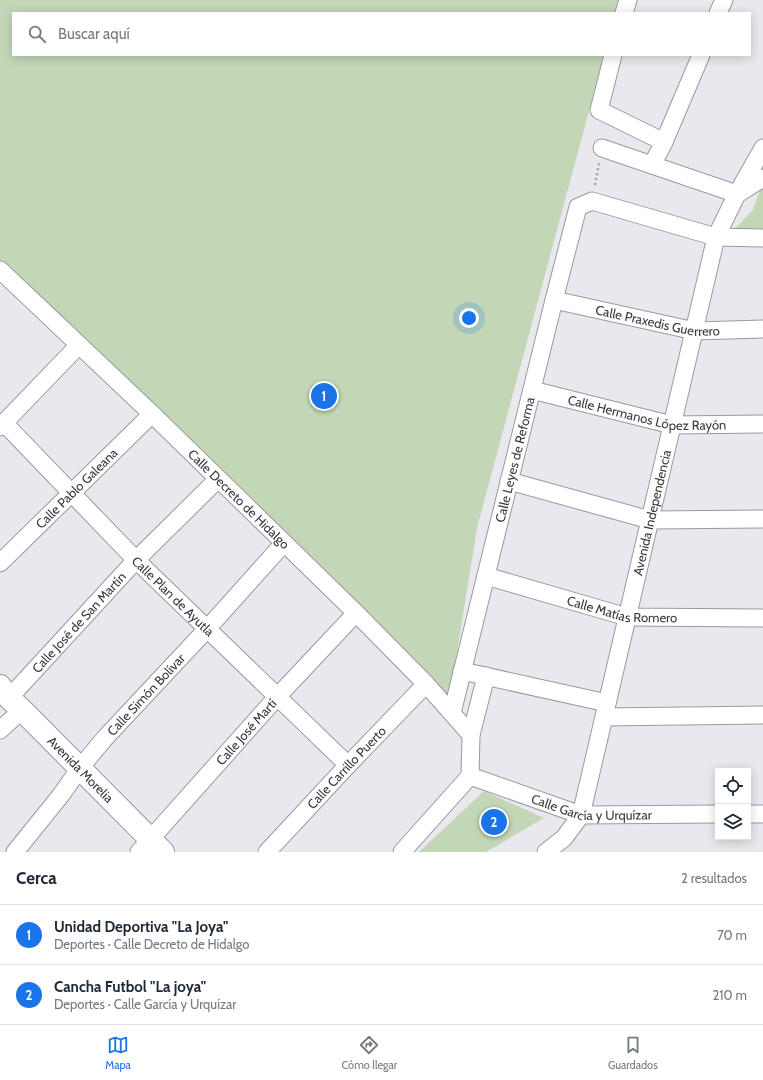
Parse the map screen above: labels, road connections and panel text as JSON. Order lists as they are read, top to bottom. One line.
{"streets":{"street":["Calle Praxedis Guerrero","Calle Hermanos López Rayón","Calle Leyes de Reforma","Calle Pablo Galeana","Calle Decreto de Hidalgo","Avenida Independencia","Calle Plan de Ayutla","Calle Matías Romero","Calle José de San Martín","Calle Simón Bolívar","Calle José Martí","Calle Carrillo Puerto","Avenida Morelia","Calle García y Urquízar"]},"crossings":[["Calle Praxedis Guerrero","Calle Leyes de Reforma"],["Calle Praxedis Guerrero","Avenida Independencia"],["Calle Hermanos López Rayón","Calle Leyes de Reforma"],["Calle Hermanos López Rayón","Avenida Independencia"],["Calle Leyes de Reforma","Calle Decreto de Hidalgo"],["Calle Leyes de Reforma","Calle Matías Romero"],["Calle Pablo Galeana","Calle Decreto de Hidalgo"],["Calle Pablo Galeana","Calle Plan de Ayutla"],["Calle Decreto de Hidalgo","Calle José de San Martín"],["Calle Decreto de Hidalgo","Calle Simón Bolívar"],["Calle Decreto de Hidalgo","Calle José Martí"],["Calle Decreto de Hidalgo","Calle Carrillo Puerto"],["Avenida Independencia","Calle Matías Romero"],["Avenida Independencia","Calle García y Urquízar"],["Calle Plan de Ayutla","Calle José de San Martín"],["Calle Plan de Ayutla","Calle Simón Bolívar"],["Calle Plan de Ayutla","Calle José Martí"],["Calle Plan de Ayutla","Calle Carrillo Puerto"],["Calle José de San Martín","Avenida Morelia"],["Calle Simón Bolívar","Avenida Morelia"],["Calle José Martí","Avenida Morelia"]],"page":{"search":"Buscar aquí","pins":["1","2"],"heading":["Cerca","2 resultados"],"list":[{"mark":"1","name":"Unidad Deportiva \"La Joya\"","note":"Deportes · Calle Decreto de Hidalgo","value":"70 m"},{"mark":"2","name":"Cancha Futbol \"La joya\"","note":"Deportes · Calle García y Urquízar","value":"210 m"}],"nav":["Mapa","Cómo llegar","Guardados"]}}
